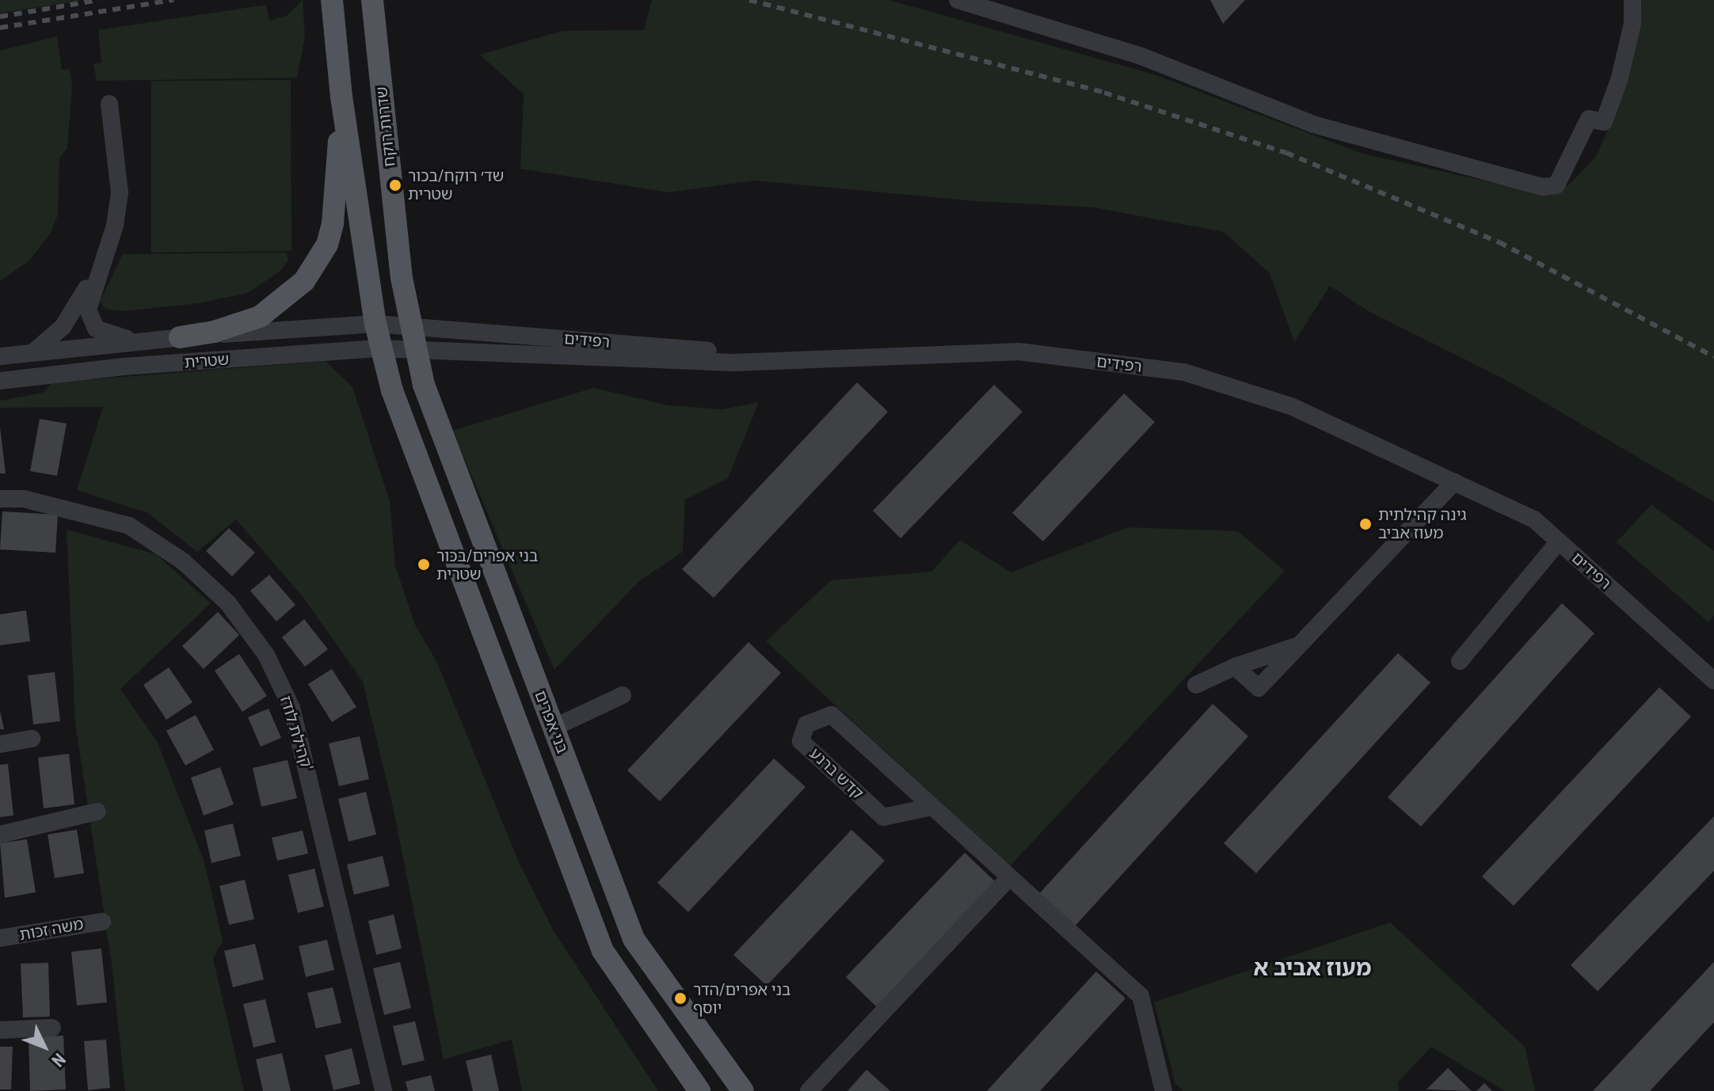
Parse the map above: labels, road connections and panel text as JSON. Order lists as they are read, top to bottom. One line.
{"streets":{"main road":["שדרות רוקח","בני אפרים"],"street":["רפידים","שטרית","קהילת לודז'","קדש ברנע","משה זכות"]},"crossings":[["שדרות רוקח","רפידים"],["שדרות רוקח","שטרית"],["שדרות רוקח","בני אפרים"],["רפידים","שטרית"],["רפידים","בני אפרים"],["שטרית","בני אפרים"]],"districts":["מעוז אביב א"],"places":["שד׳ רוקח/בכור שטרית","גינה קהילתית מעוז אביב","בני אפרים/בכור שטרית","בני אפרים/הדר יוסף"],"north":"bottom right"}
